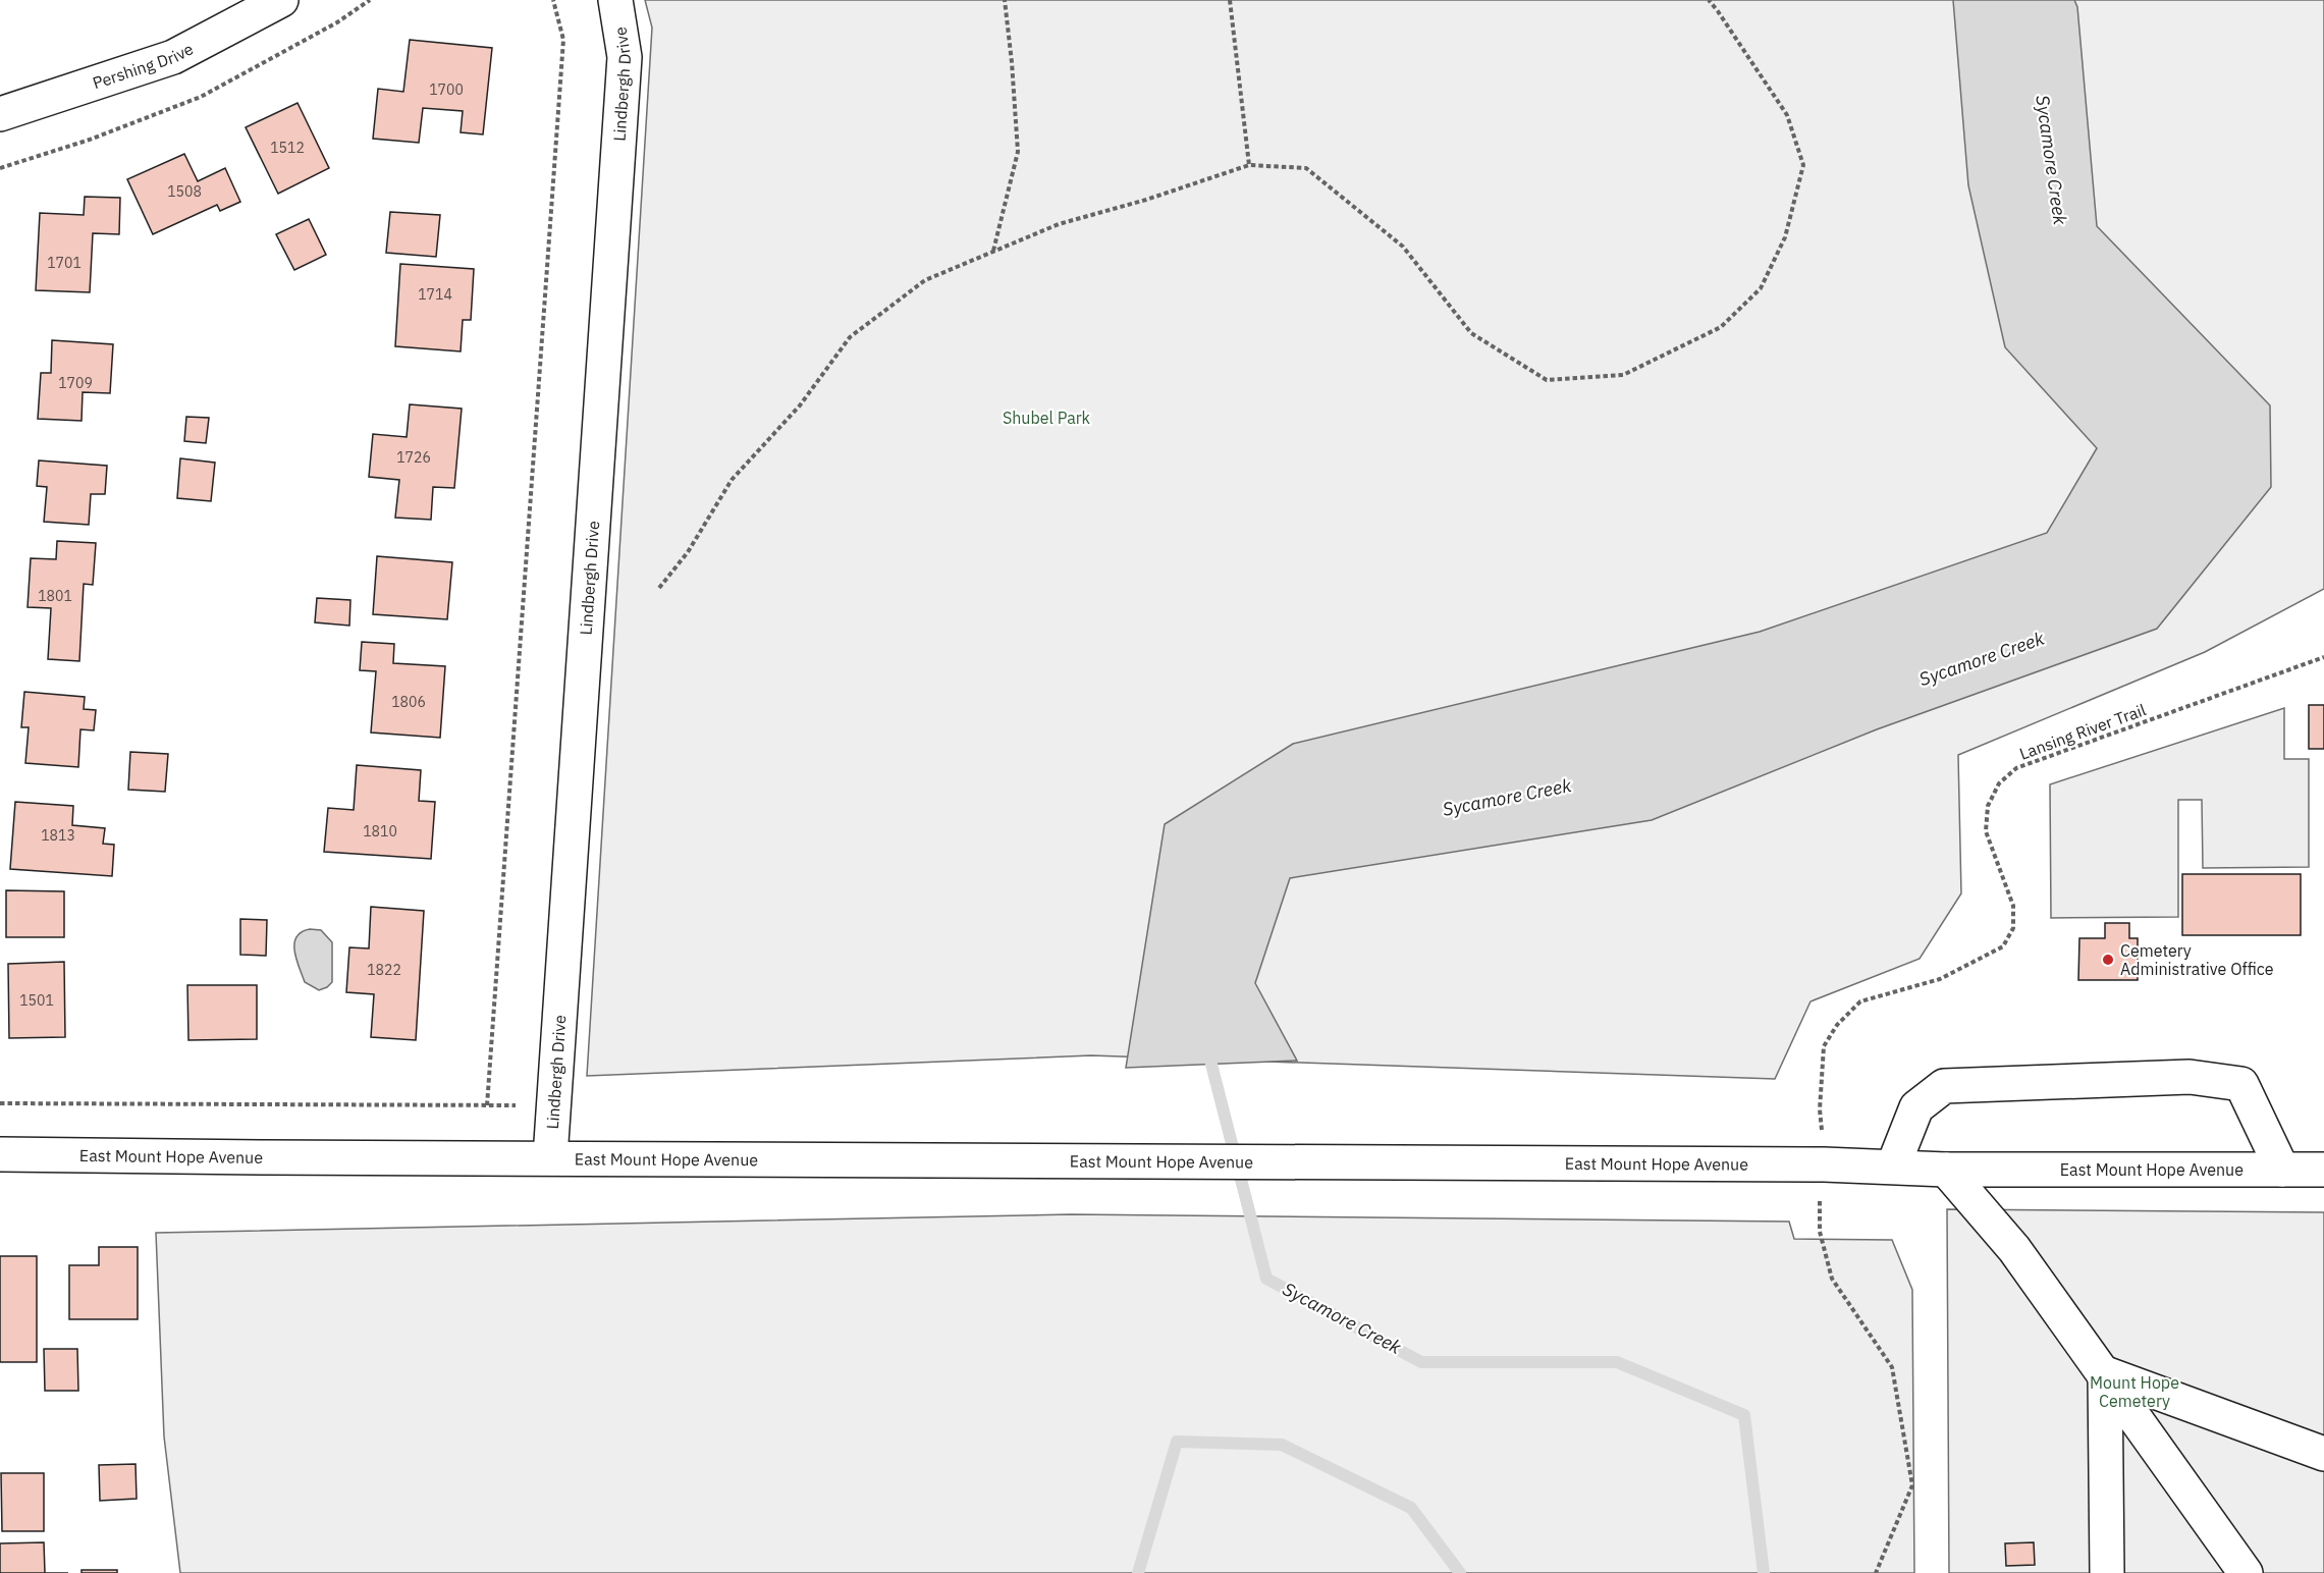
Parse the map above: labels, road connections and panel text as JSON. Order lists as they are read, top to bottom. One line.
{"streets":{"street":["Pershing Drive","Lindbergh Drive","East Mount Hope Avenue"],"path":["Lansing River Trail"]},"crossings":[["Lindbergh Drive","East Mount Hope Avenue"]],"water":["Sycamore Creek"],"parks":["Shubel Park","Mount Hope Cemetery"],"places":["Cemetery Administrative Office"],"house_numbers":["1700","1512","1508","1701","1714","1709","1726","1801","1806","1810","1813","1822","1501"]}
